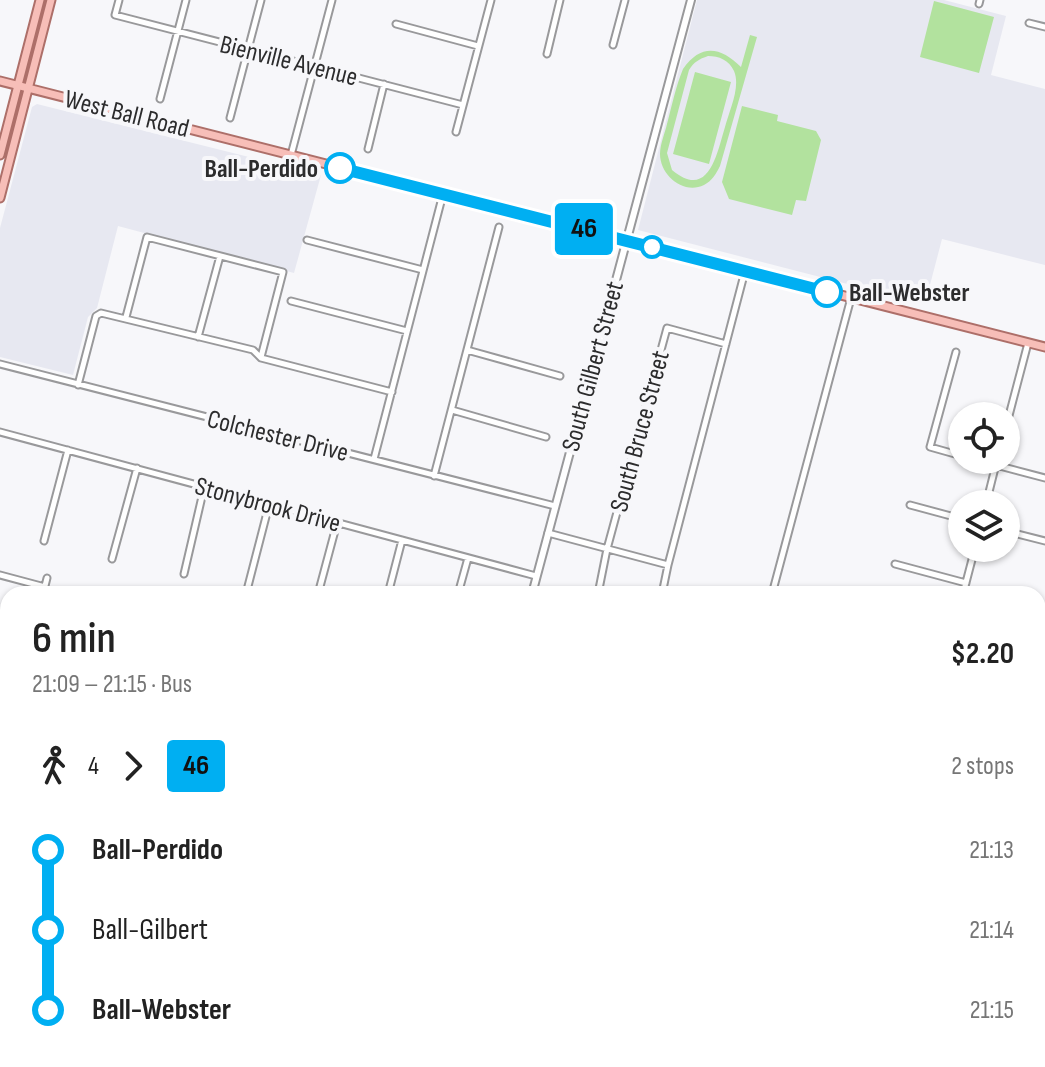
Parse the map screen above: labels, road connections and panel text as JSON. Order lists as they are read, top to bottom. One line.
{"streets":{"main road":["West Ball Road"],"street":["Bienville Avenue","South Gilbert Street","South Bruce Street","Colchester Drive","Stonybrook Drive"]},"crossings":[["West Ball Road","South Gilbert Street"],["South Gilbert Street","Colchester Drive"],["South Gilbert Street","Stonybrook Drive"]],"places":["Ball-Perdido","Ball-Webster"],"lines":["bus line 46"],"page":{"on_map":"46","heading":["6 min","21:09 – 21:15 · Bus","$2.20"],"legs":["4","46","2 stops"],"list":[{"name":"Ball-Perdido","value":"21:13"},{"name":"Ball-Gilbert","value":"21:14"},{"name":"Ball-Webster","value":"21:15"}]}}
